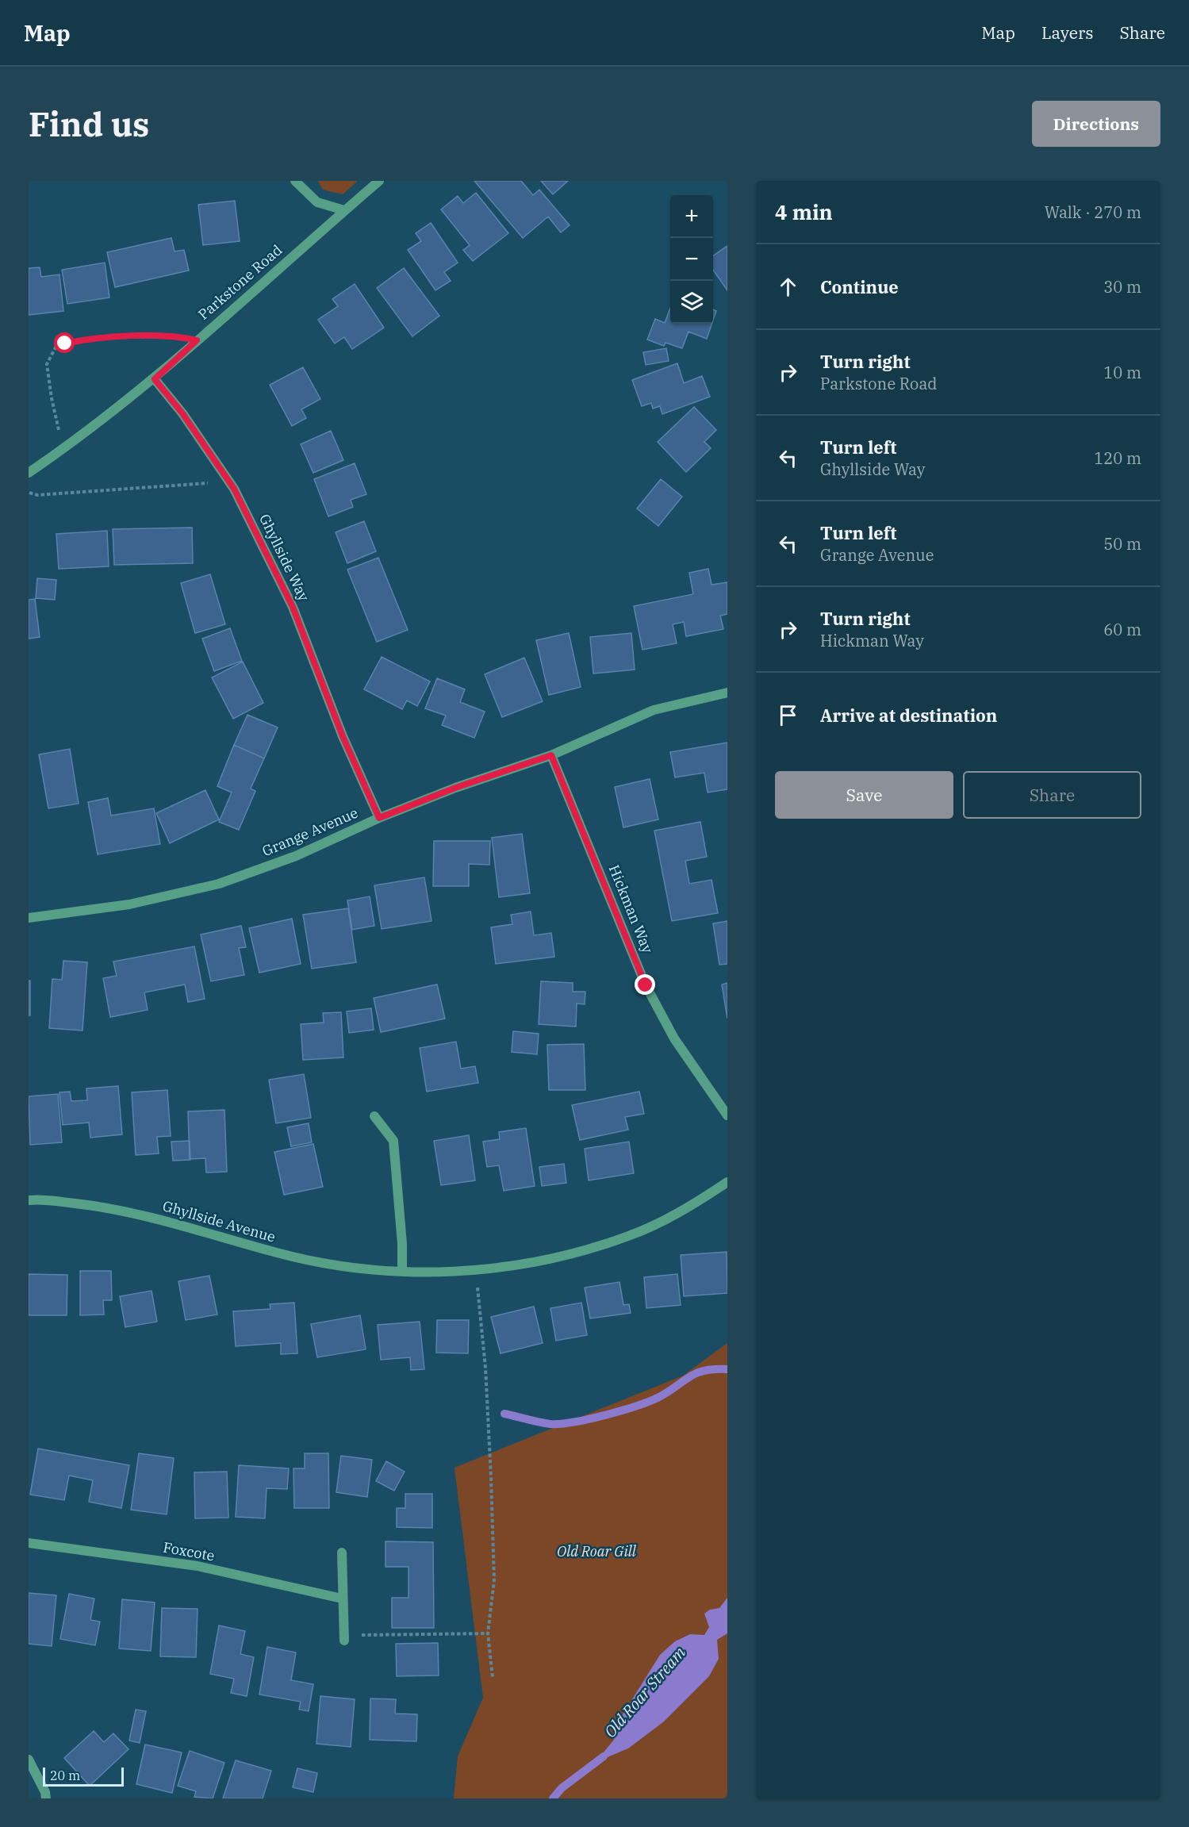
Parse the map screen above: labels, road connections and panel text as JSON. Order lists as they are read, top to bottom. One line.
{"streets":{"street":["Parkstone Road","Ghyllside Way","Grange Avenue","Hickman Way","Ghyllside Avenue","Foxcote"]},"crossings":[["Parkstone Road","Ghyllside Way"],["Ghyllside Way","Grange Avenue"],["Grange Avenue","Hickman Way"]],"water":["Old Roar Stream"],"parks":["Old Roar Gill"],"scale_bar":"20 m","page":{"header":"Map","nav":["Map","Layers","Share"],"buttons":["Directions",["Save","Share"]],"title":"Find us","heading":["4 min","Walk · 270 m"],"map_buttons":["+","−"],"list":[["Continue","30 m"],["Turn right","Parkstone Road","10 m"],["Turn left","Ghyllside Way","120 m"],["Turn left","Grange Avenue","50 m"],["Turn right","Hickman Way","60 m"],"Arrive at destination"],"scale":"20 m"}}
